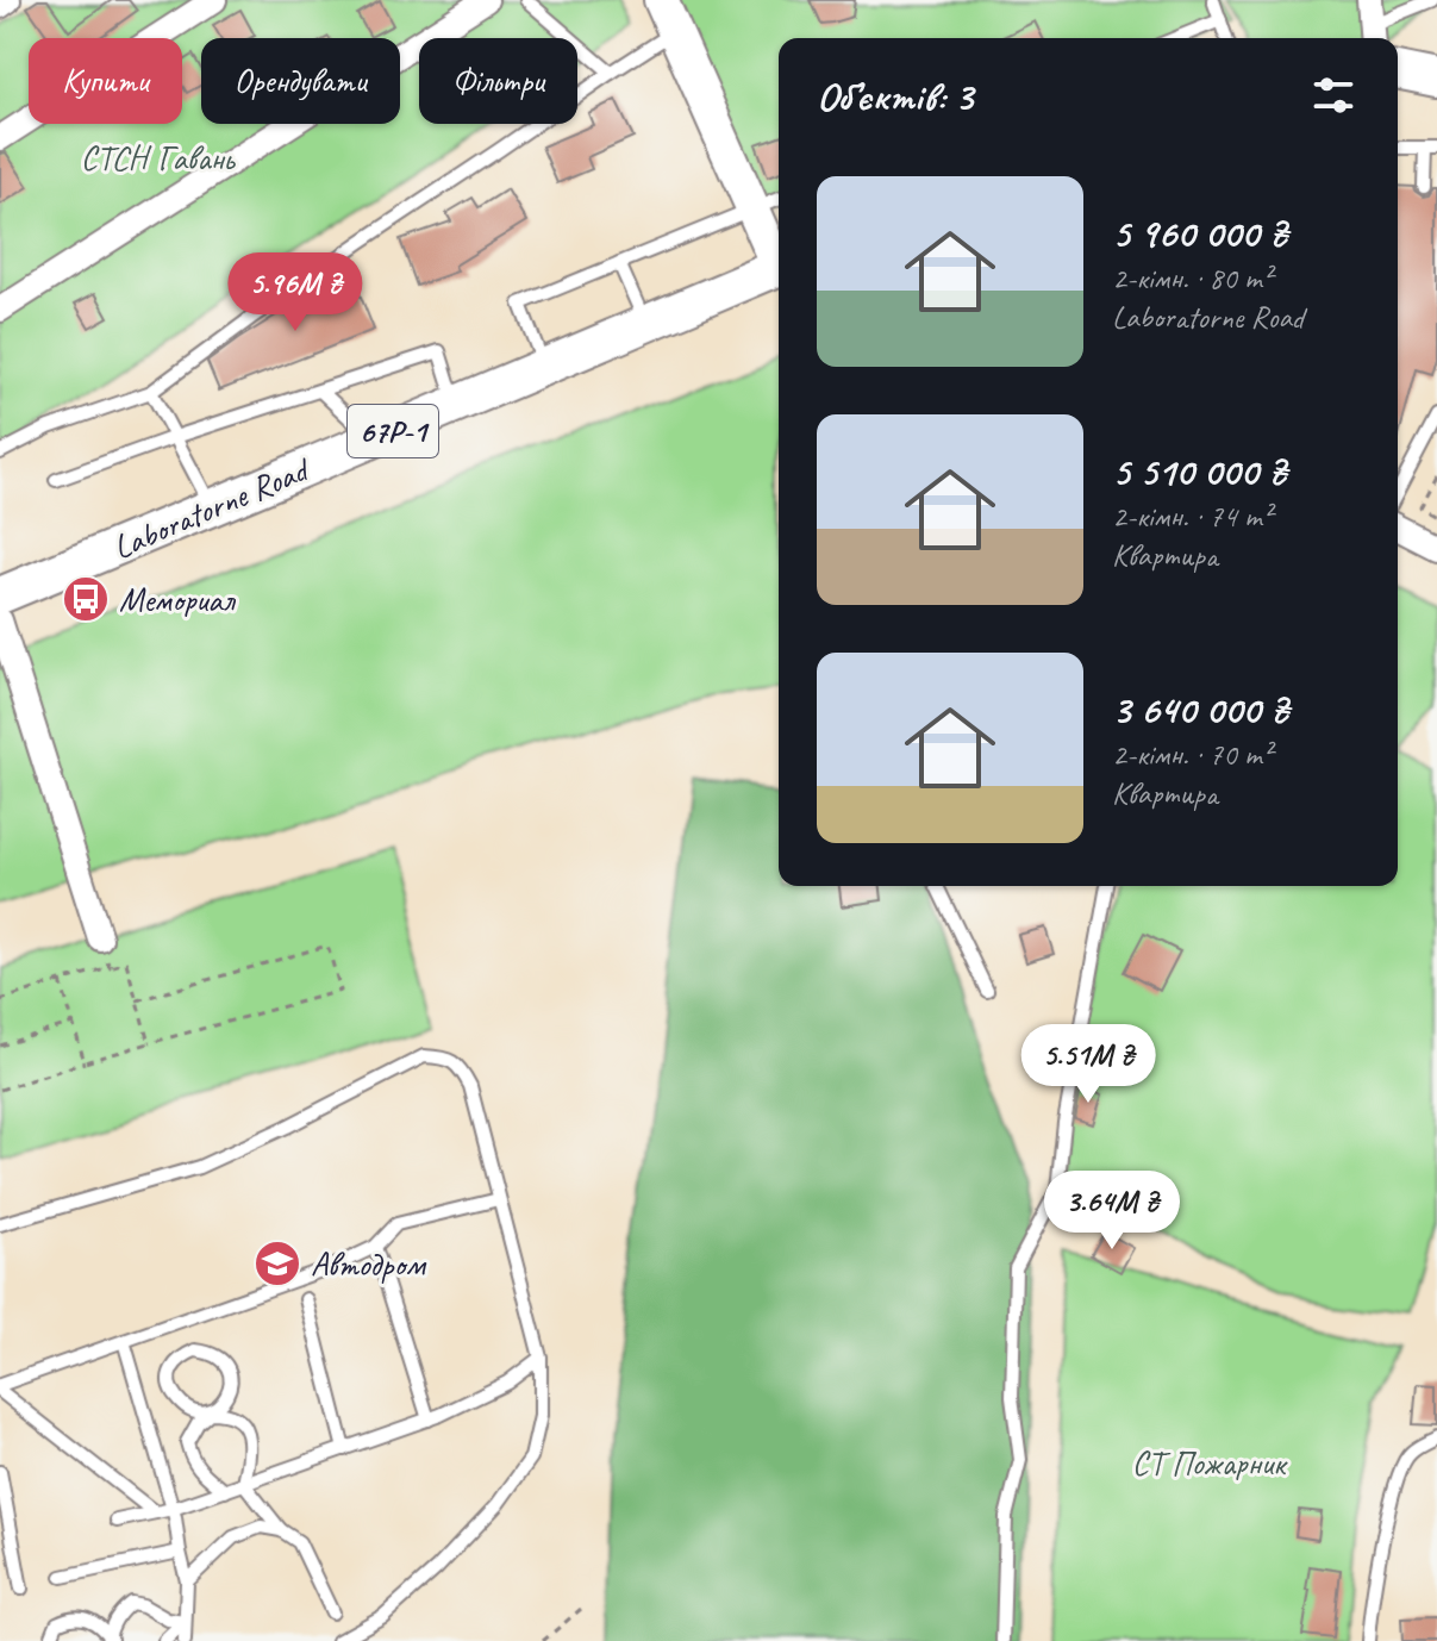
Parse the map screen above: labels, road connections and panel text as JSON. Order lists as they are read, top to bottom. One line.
{"streets":{"main road":["67Р-1","Laboratorne Road"]},"parks":["СТСН Гавань","СТ Пожарник"],"places":{"bus stop":["Мемориал"],"school or university":["Автодром"]},"page":{"chip":["Купити","Орендувати","Фільтри"],"heading":"Об’єктів: 3","list":[{"name":"5 960 000 ₴","note":"2-кімн. · 80 m² · Laboratorne Road"},{"name":"5 510 000 ₴","note":"2-кімн. · 74 m² · Квартира"},{"name":"3 640 000 ₴","note":"2-кімн. · 70 m² · Квартира"}],"price":["5.96M ₴","5.51M ₴","3.64M ₴"]}}
